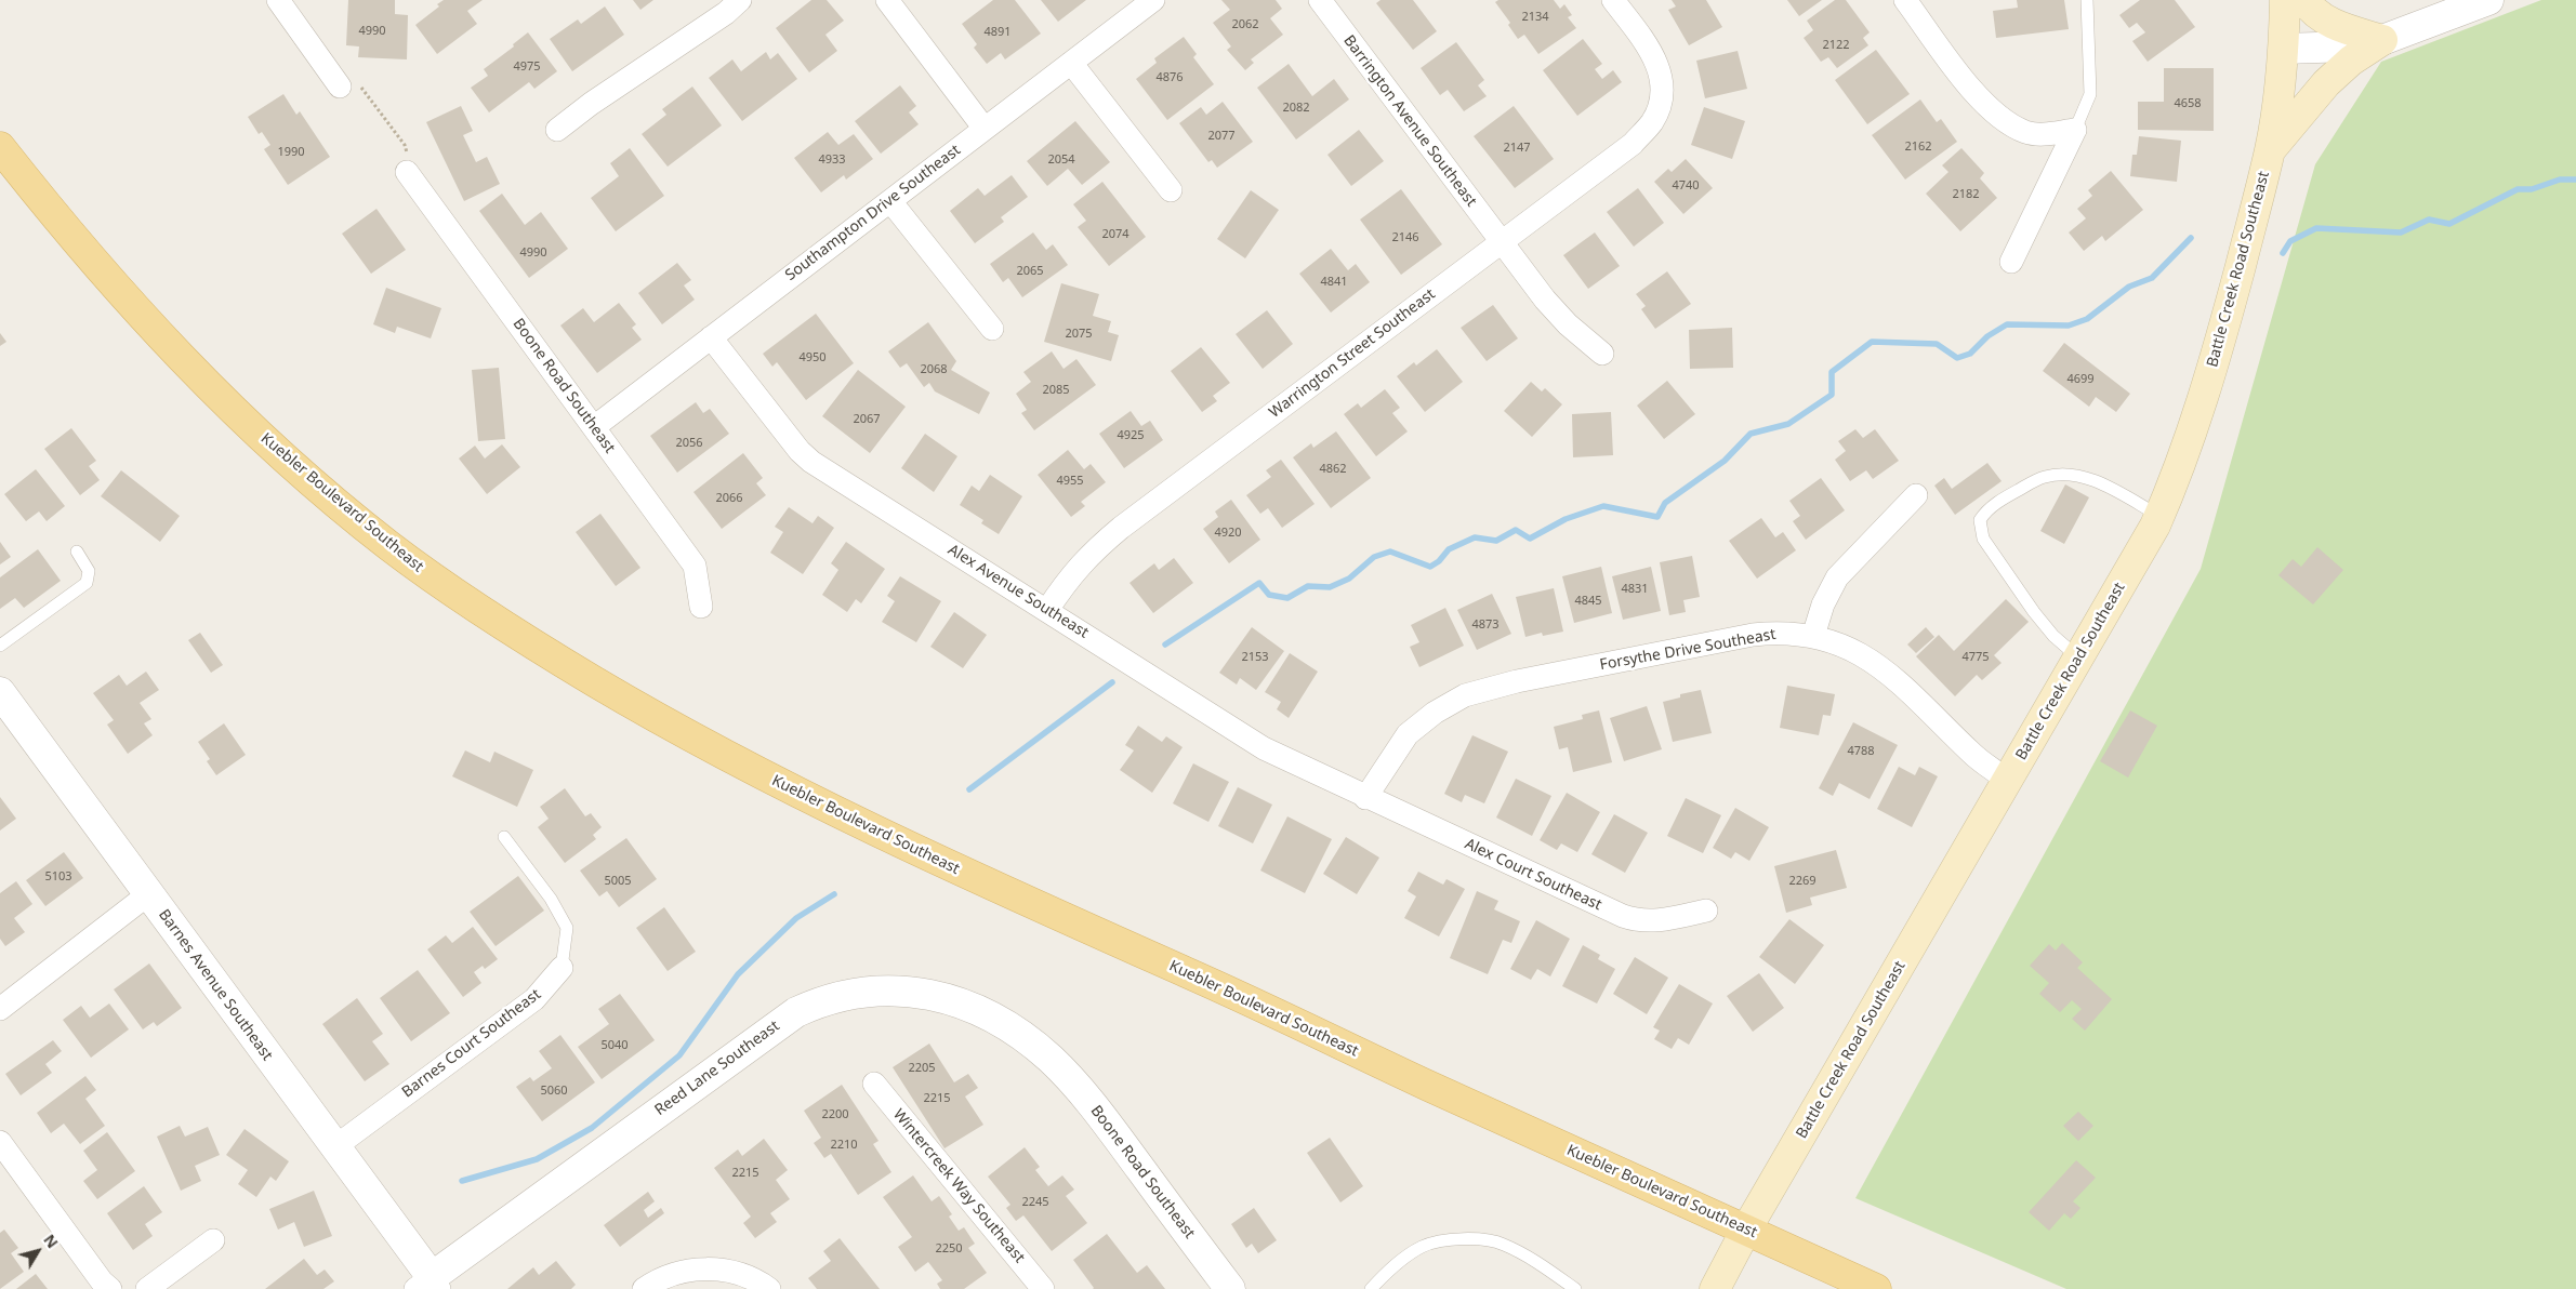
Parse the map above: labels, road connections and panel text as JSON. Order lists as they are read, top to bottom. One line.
{"streets":{"main road":["Battle Creek Road Southeast","Kuebler Boulevard Southeast"],"street":["Barrington Avenue Southeast","Southampton Drive Southeast","Warrington Street Southeast","Boone Road Southeast","Alex Avenue Southeast","Forsythe Drive Southeast","Alex Court Southeast","Barnes Avenue Southeast","Barnes Court Southeast","Reed Lane Southeast","Wintercreek Way Southeast"]},"crossings":[["Barrington Avenue Southeast","Warrington Street Southeast"],["Southampton Drive Southeast","Boone Road Southeast"],["Southampton Drive Southeast","Alex Avenue Southeast"],["Battle Creek Road Southeast","Kuebler Boulevard Southeast"],["Battle Creek Road Southeast","Forsythe Drive Southeast"],["Warrington Street Southeast","Alex Avenue Southeast"],["Boone Road Southeast","Reed Lane Southeast"],["Alex Avenue Southeast","Forsythe Drive Southeast"],["Alex Avenue Southeast","Alex Court Southeast"],["Forsythe Drive Southeast","Alex Court Southeast"],["Barnes Avenue Southeast","Barnes Court Southeast"],["Barnes Avenue Southeast","Reed Lane Southeast"]],"house_numbers":["2134","2062","4990","4891","2122","4975","4876","4658","2082","2077","2162","2147","1990","4933","2054","4740","2182","2074","2146","4990","2065","4841","2075","4950","2068","4699","2085","2067","4925","2056","4862","4955","2066","4920","4831","4845","4873","2153","4775","4788","5103","5005","2269","5040","2205","5060","2215","2200","2210","2215","2245","2250"],"north":"top right"}
